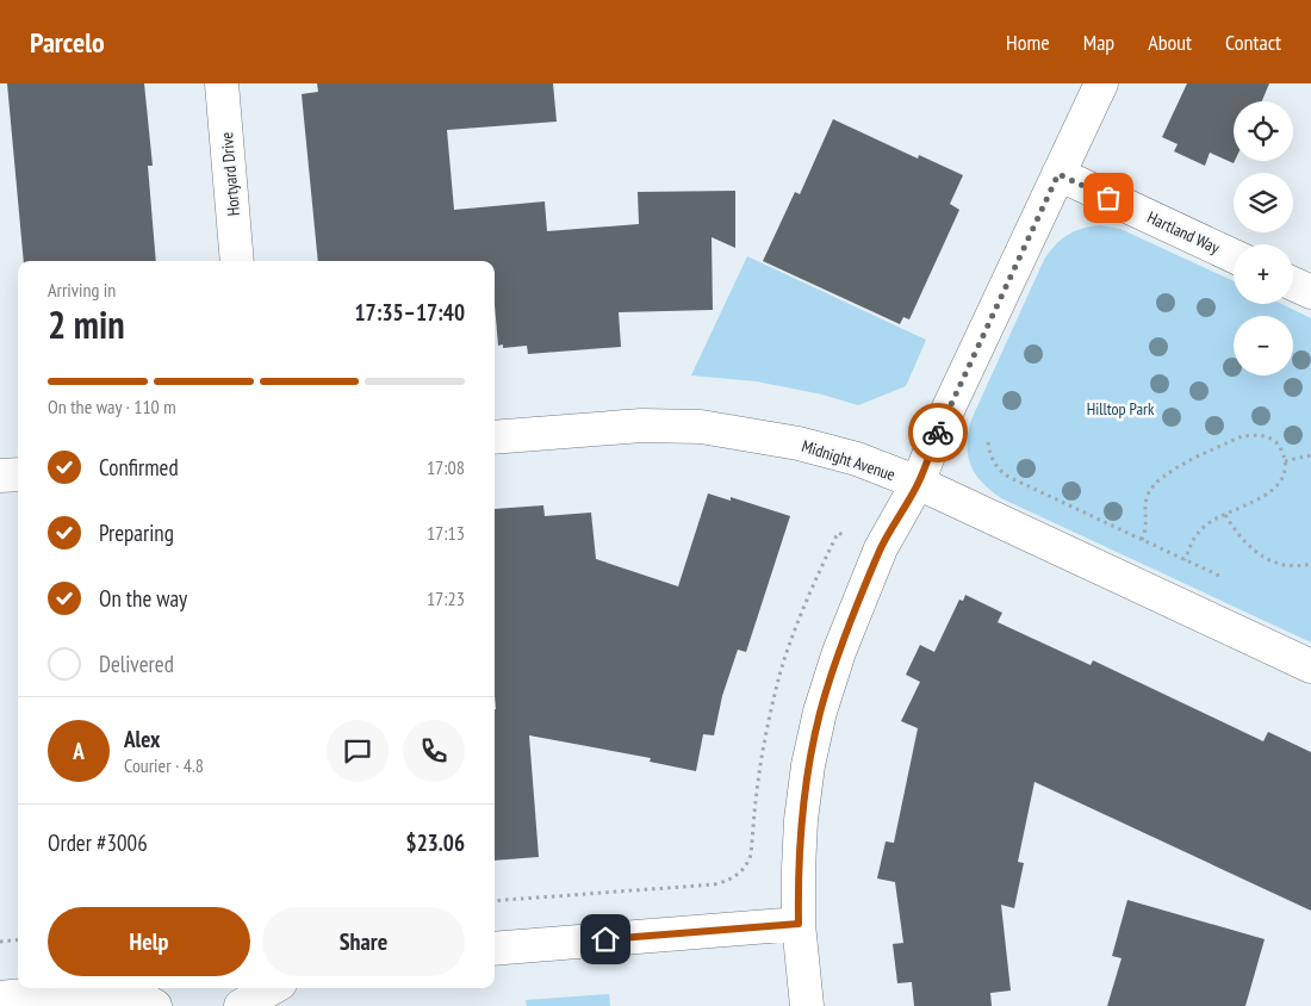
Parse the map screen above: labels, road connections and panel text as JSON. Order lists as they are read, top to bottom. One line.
{"streets":{"street":["Hortyard Drive","Hartland Way","Midnight Avenue"]},"parks":["Hilltop Park"],"page":{"header":"Parcelo","nav":["Home","Map","About","Contact"],"map_buttons":["+","−"],"heading":["2 min","Arriving in","17:35–17:40"],"panel":["Alex","Courier · 4.8","Order #3006","$23.06"],"bar":"On the way · 110 m","list":[["Confirmed","17:08"],["Preparing","17:13"],["On the way","17:23"],"Delivered"],"round":"A","buttons":["Help","Share"]}}
